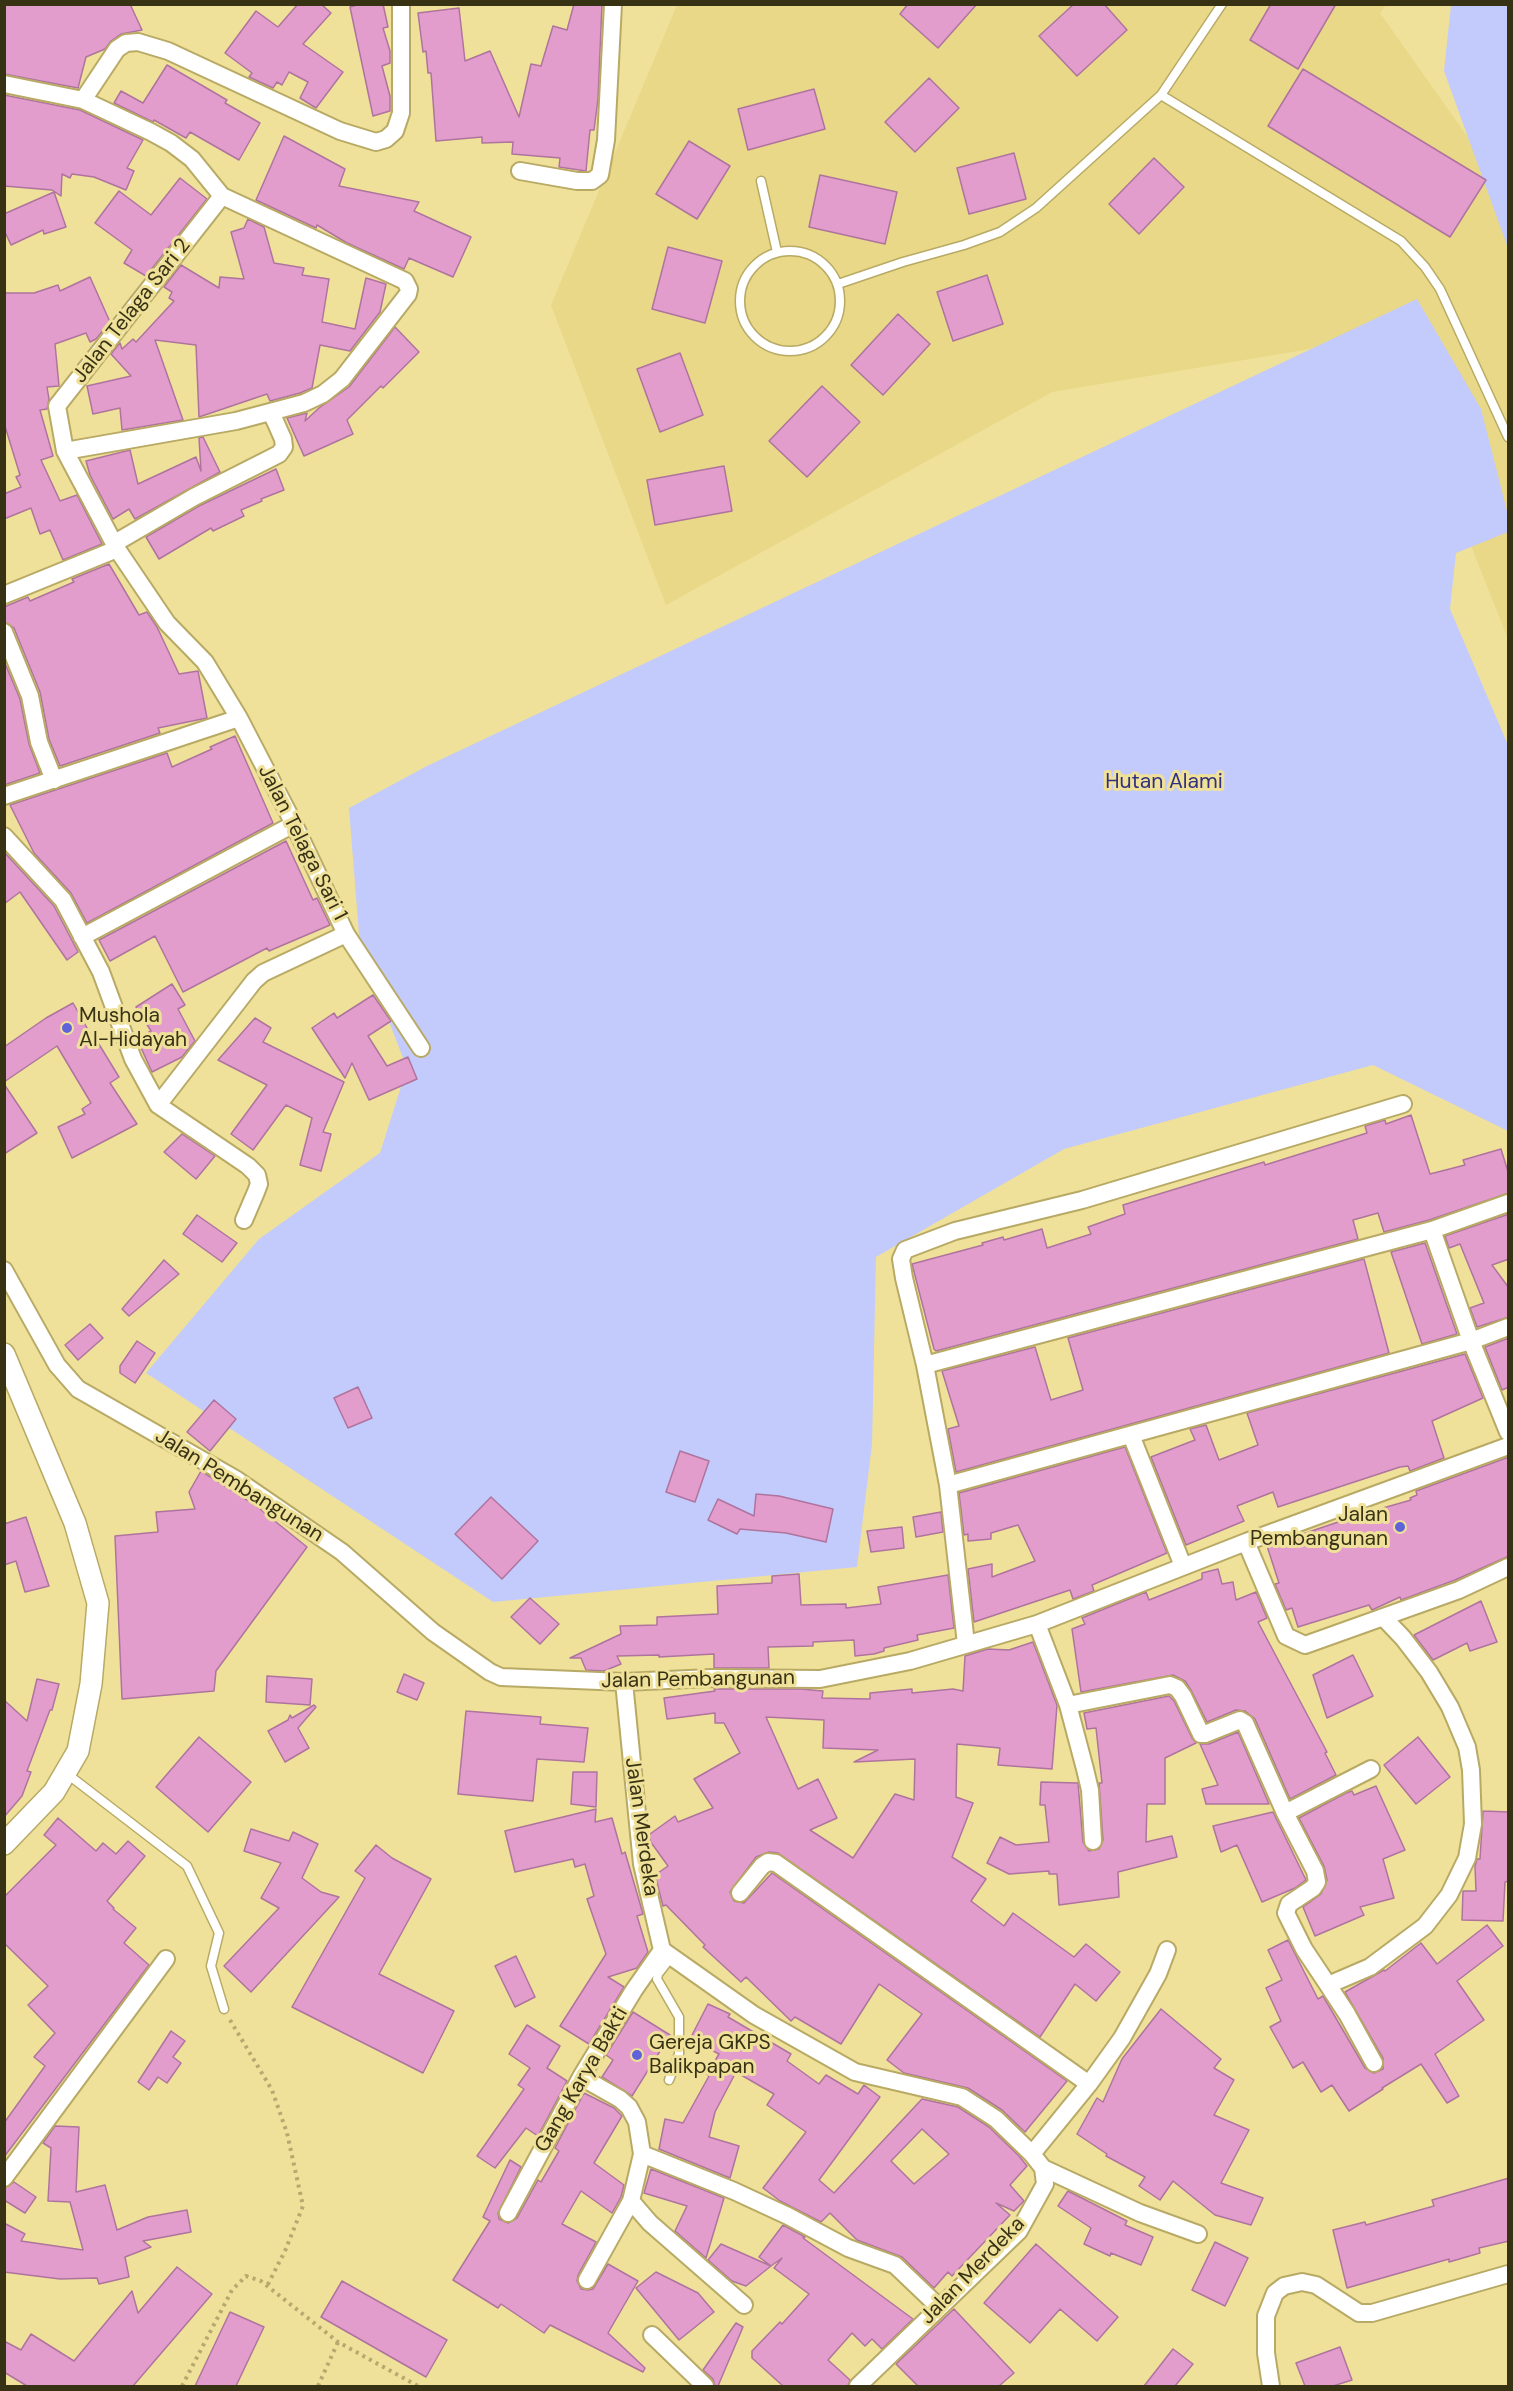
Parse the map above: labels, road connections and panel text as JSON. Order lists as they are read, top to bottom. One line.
{"streets":{"street":["Jalan Telaga Sari 2","Jalan Telaga Sari 1","Jalan Pembangunan","Jalan Merdeka","Gang Karya Bakti"]},"crossings":[["Jalan Telaga Sari 2","Jalan Telaga Sari 1"],["Jalan Pembangunan","Jalan Merdeka"],["Jalan Merdeka","Gang Karya Bakti"]],"parks":["Hutan Alami"],"places":["Mushola Al-Hidayah","Jalan Pembangunan","Gereja GKPS Balikpapan"]}
